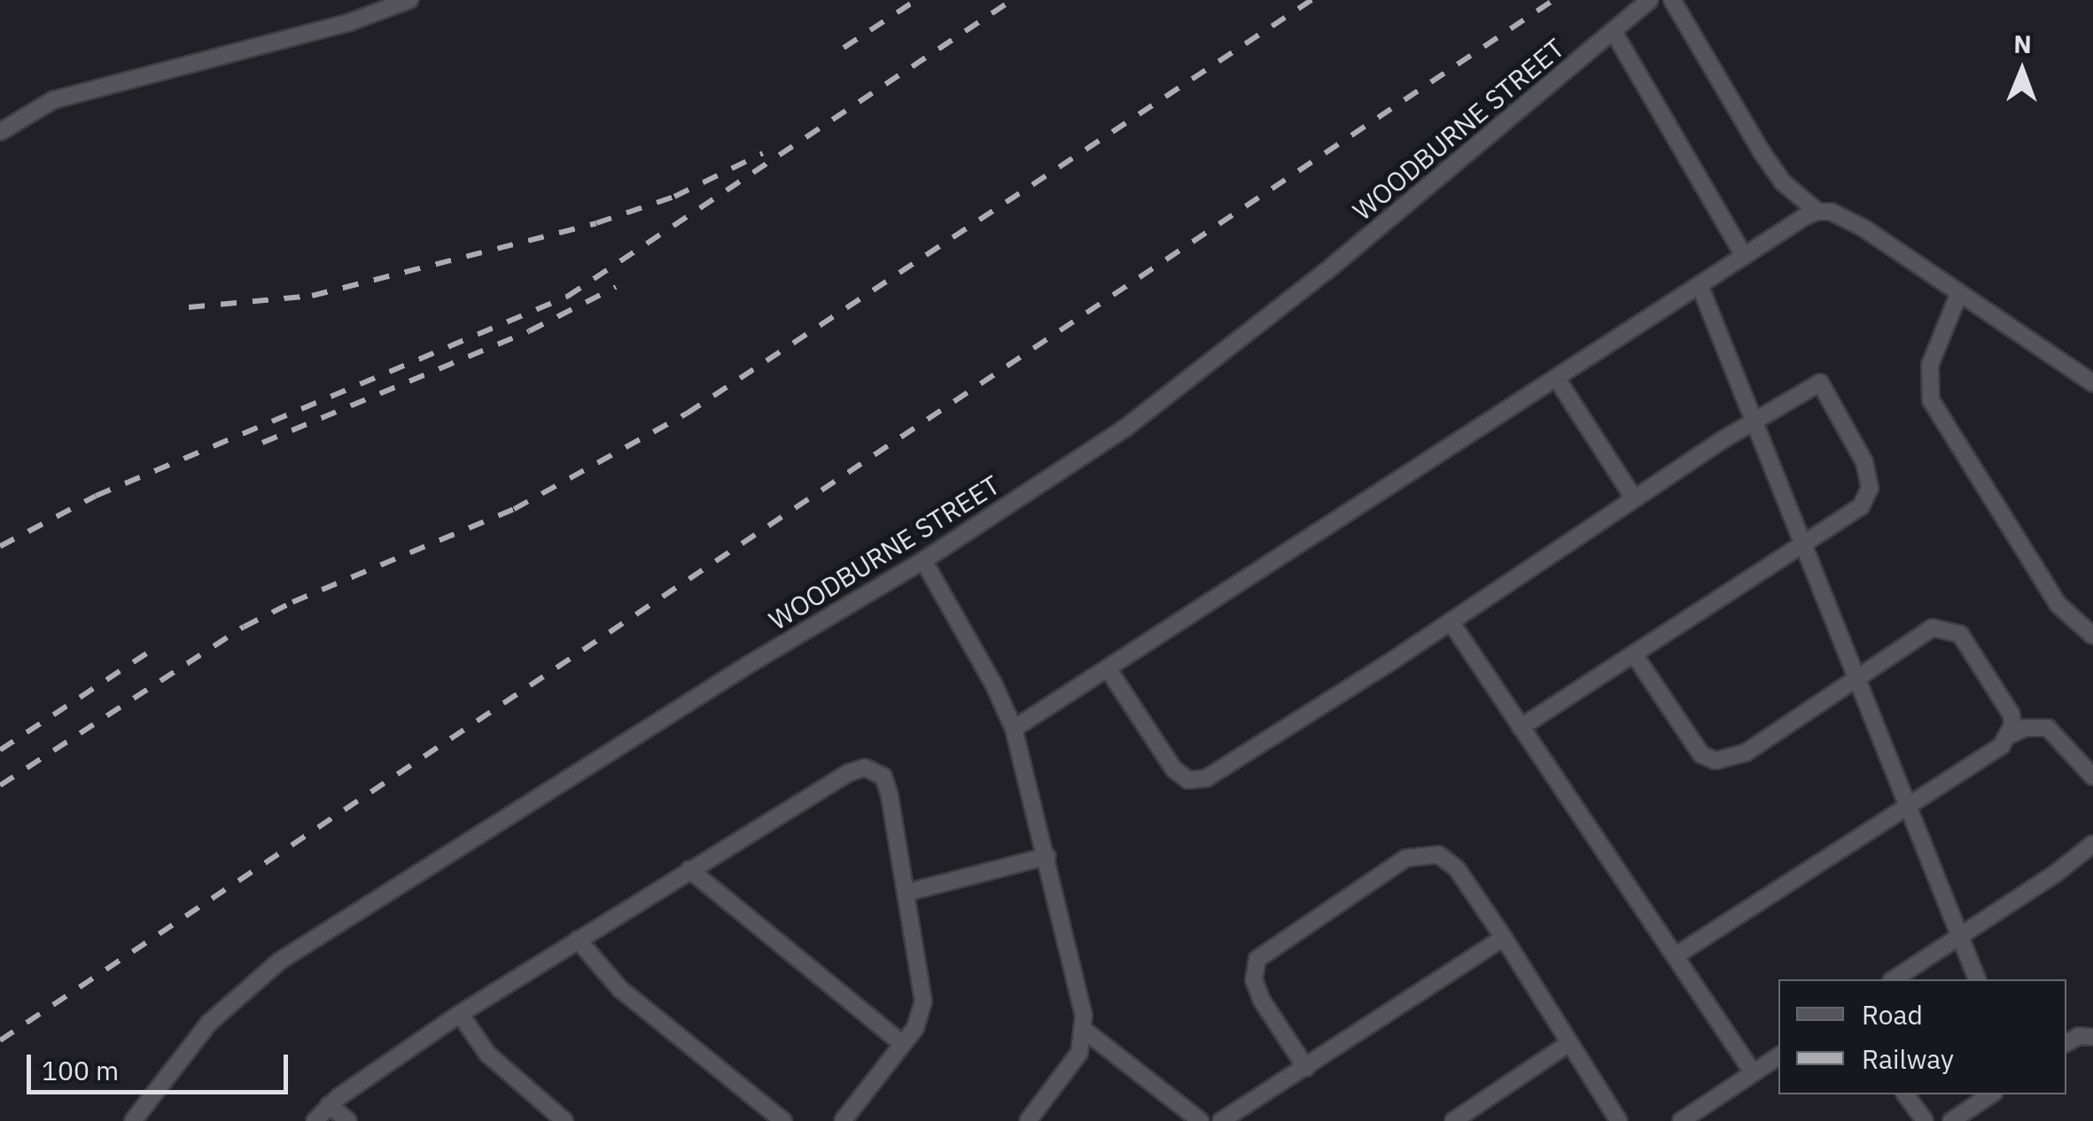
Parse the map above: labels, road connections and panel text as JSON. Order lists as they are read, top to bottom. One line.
{"streets":{"street":["WOODBURNE STREET"]},"legend":["Road","Railway"],"scale_bar":"100 m","north":"top"}
